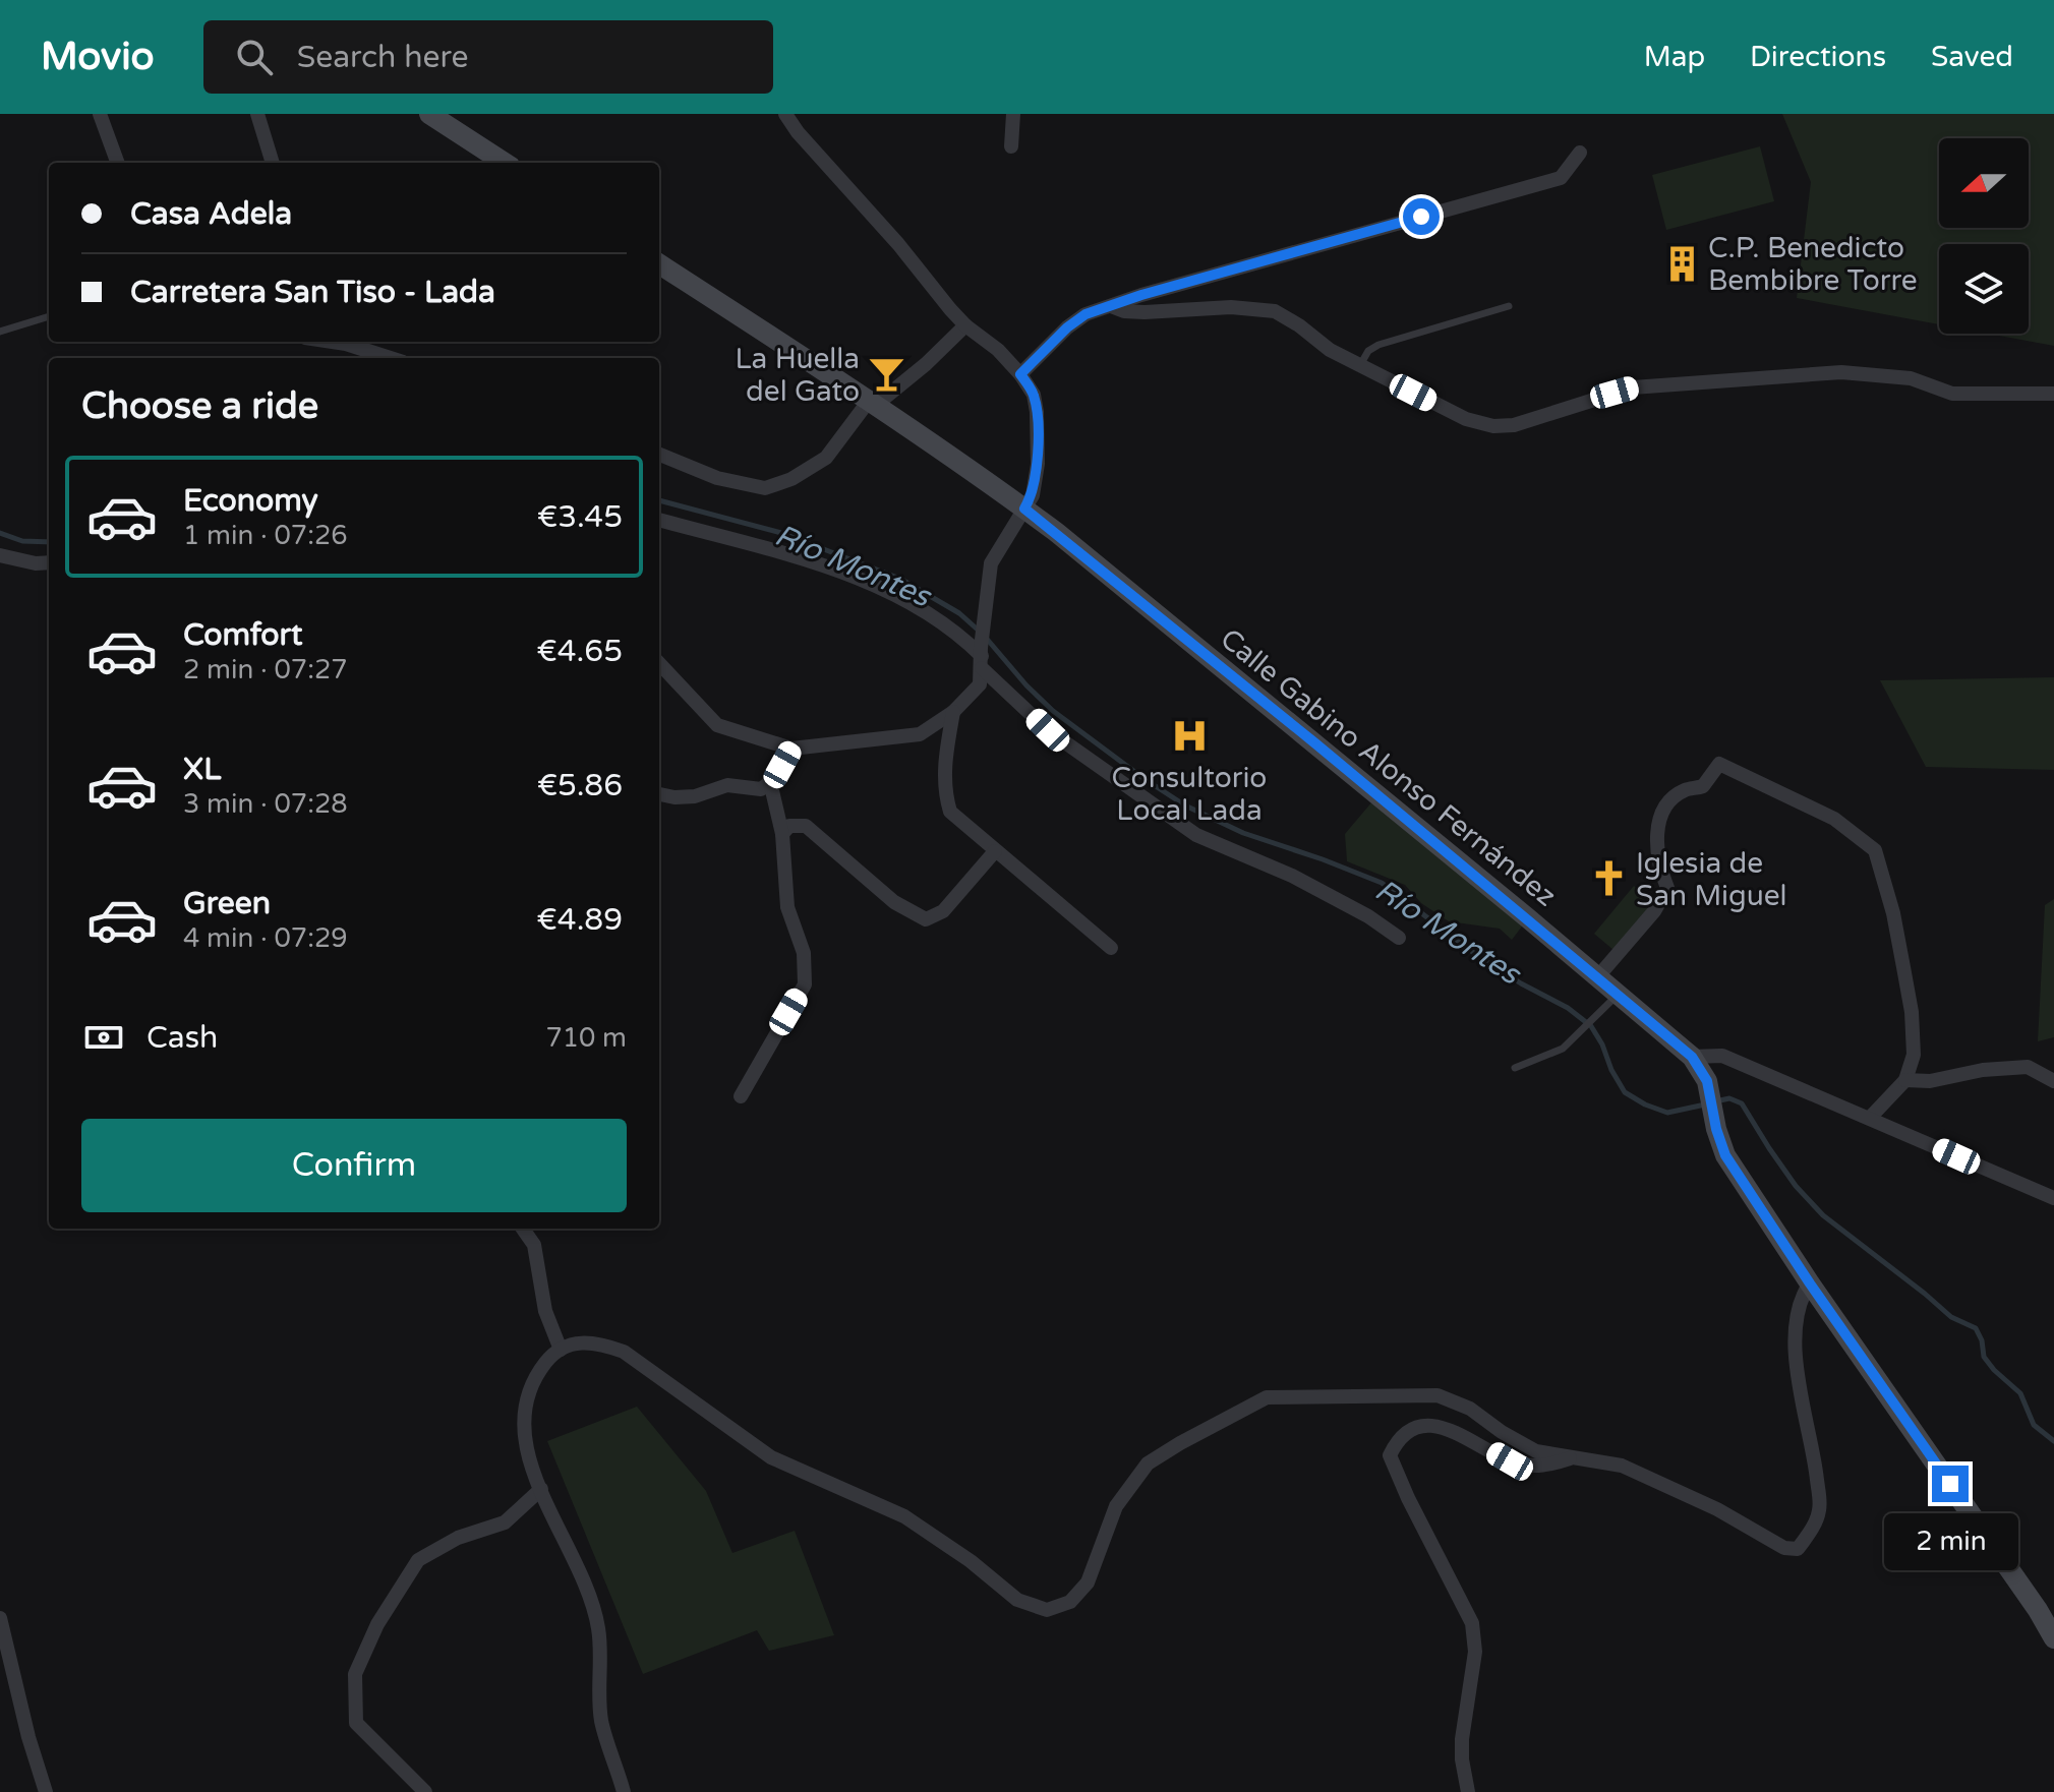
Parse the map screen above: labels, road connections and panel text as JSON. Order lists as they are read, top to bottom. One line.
{"streets":{"street":["Calle Gabino Alonso Fernández"]},"water":["Río Montes"],"places":{"building":["C.P. Benedicto Bembibre Torre"],"bar":["La Huella del Gato"],"hospital":["Consultorio Local Lada"],"church":["Iglesia de San Miguel"]},"north":"left","page":{"header":"Movio","search":"Search here","nav":["Map","Directions","Saved"],"banner":["Casa Adela","Carretera San Tiso - Lada"],"heading":"Choose a ride","list":[{"name":"Economy","note":"1 min · 07:26","value":"€3.45"},{"name":"Comfort","note":"2 min · 07:27","value":"€4.65"},{"name":"XL","note":"3 min · 07:28","value":"€5.86"},{"name":"Green","note":"4 min · 07:29","value":"€4.89"}],"pay":["Cash","710 m"],"buttons":"Confirm","bubble":"2 min"}}
